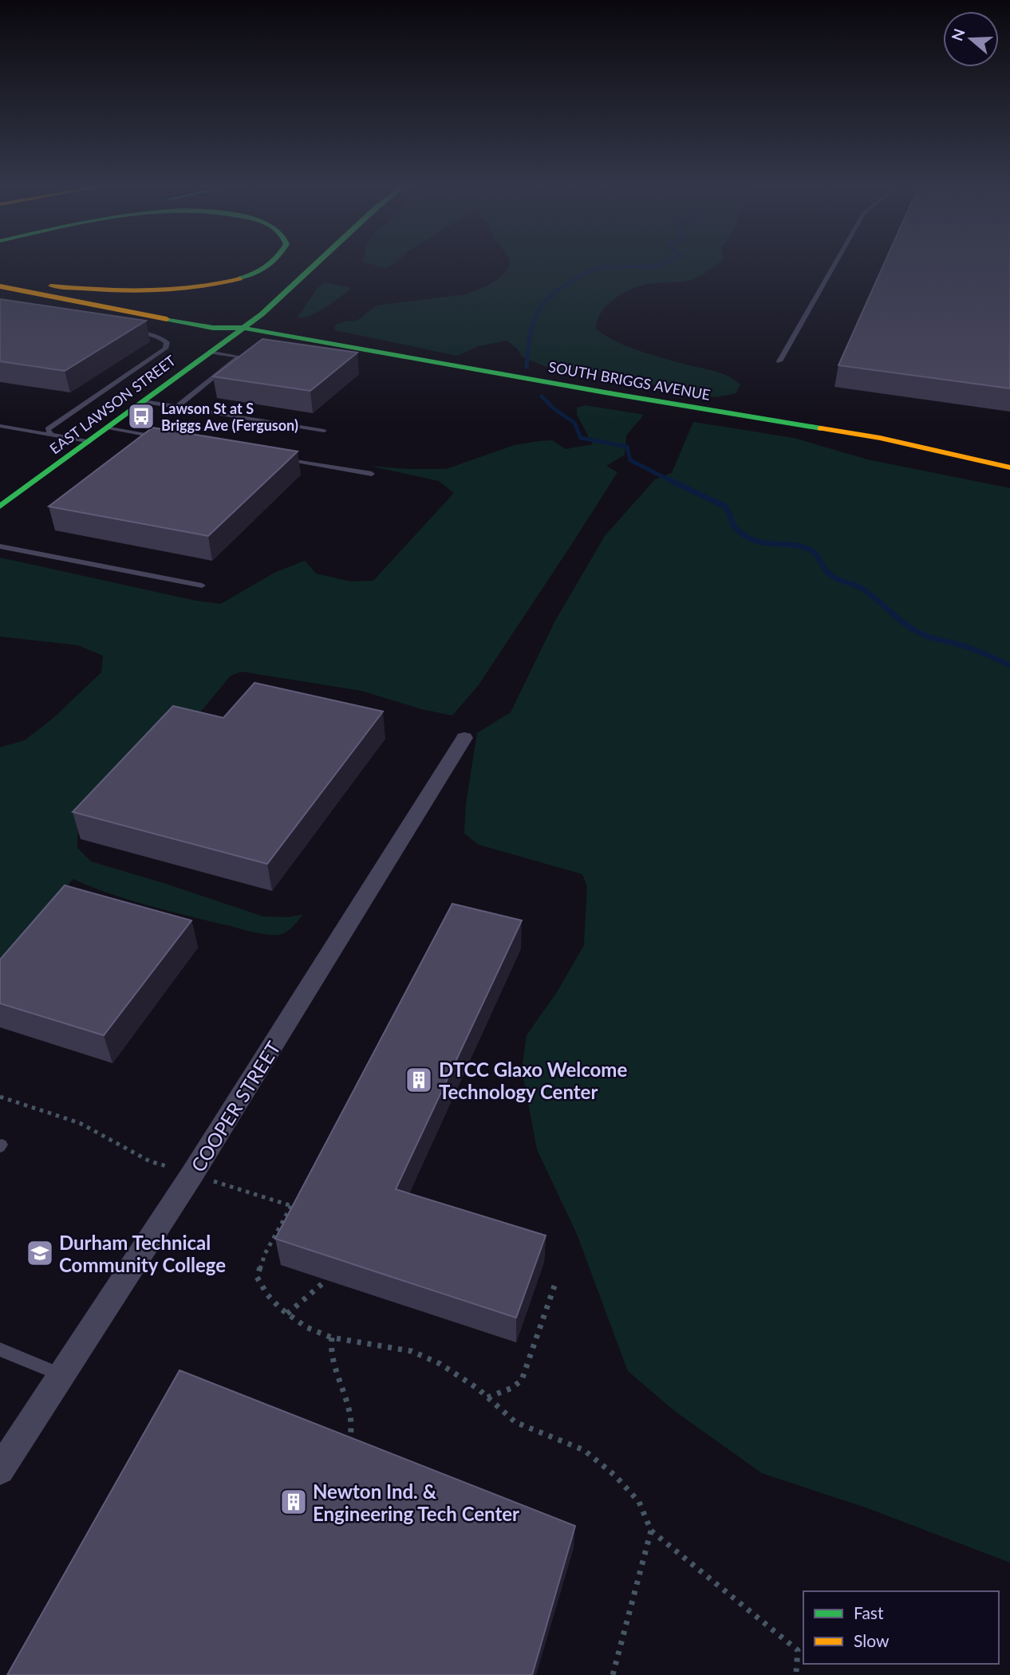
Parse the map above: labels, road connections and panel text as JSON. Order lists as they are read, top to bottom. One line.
{"streets":{"main road":["SOUTH BRIGGS AVENUE","EAST LAWSON STREET"],"street":["COOPER STREET"]},"crossings":[["SOUTH BRIGGS AVENUE","EAST LAWSON STREET"]],"places":{"bus stop":["Lawson St at S Briggs Ave (Ferguson)"],"building":["DTCC Glaxo Welcome Technology Center","Newton Ind. & Engineering Tech Center"],"school or university":["Durham Technical Community College"]},"legend":["Fast","Slow"],"north":"left"}
